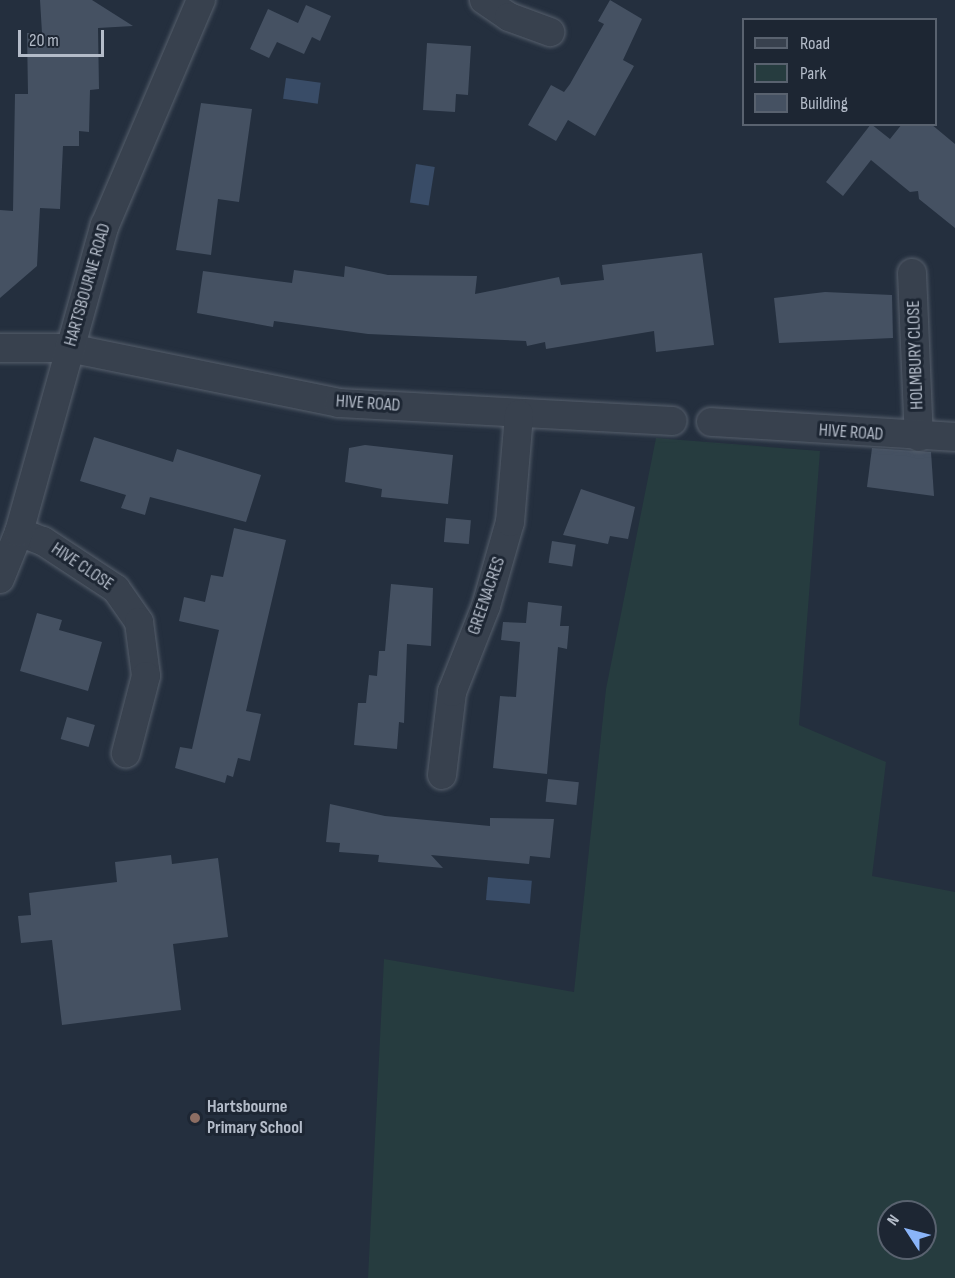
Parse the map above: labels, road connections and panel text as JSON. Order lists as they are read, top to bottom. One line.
{"streets":{"street":["HARTSBOURNE ROAD","HOLMBURY CLOSE","HIVE ROAD","HIVE CLOSE","GREENACRES"]},"crossings":[["HARTSBOURNE ROAD","HIVE ROAD"],["HARTSBOURNE ROAD","HIVE CLOSE"],["HOLMBURY CLOSE","HIVE ROAD"],["HIVE ROAD","GREENACRES"]],"places":["Hartsbourne Primary School"],"legend":["Road","Park","Building"],"scale_bar":"20 m","north":"top left"}
